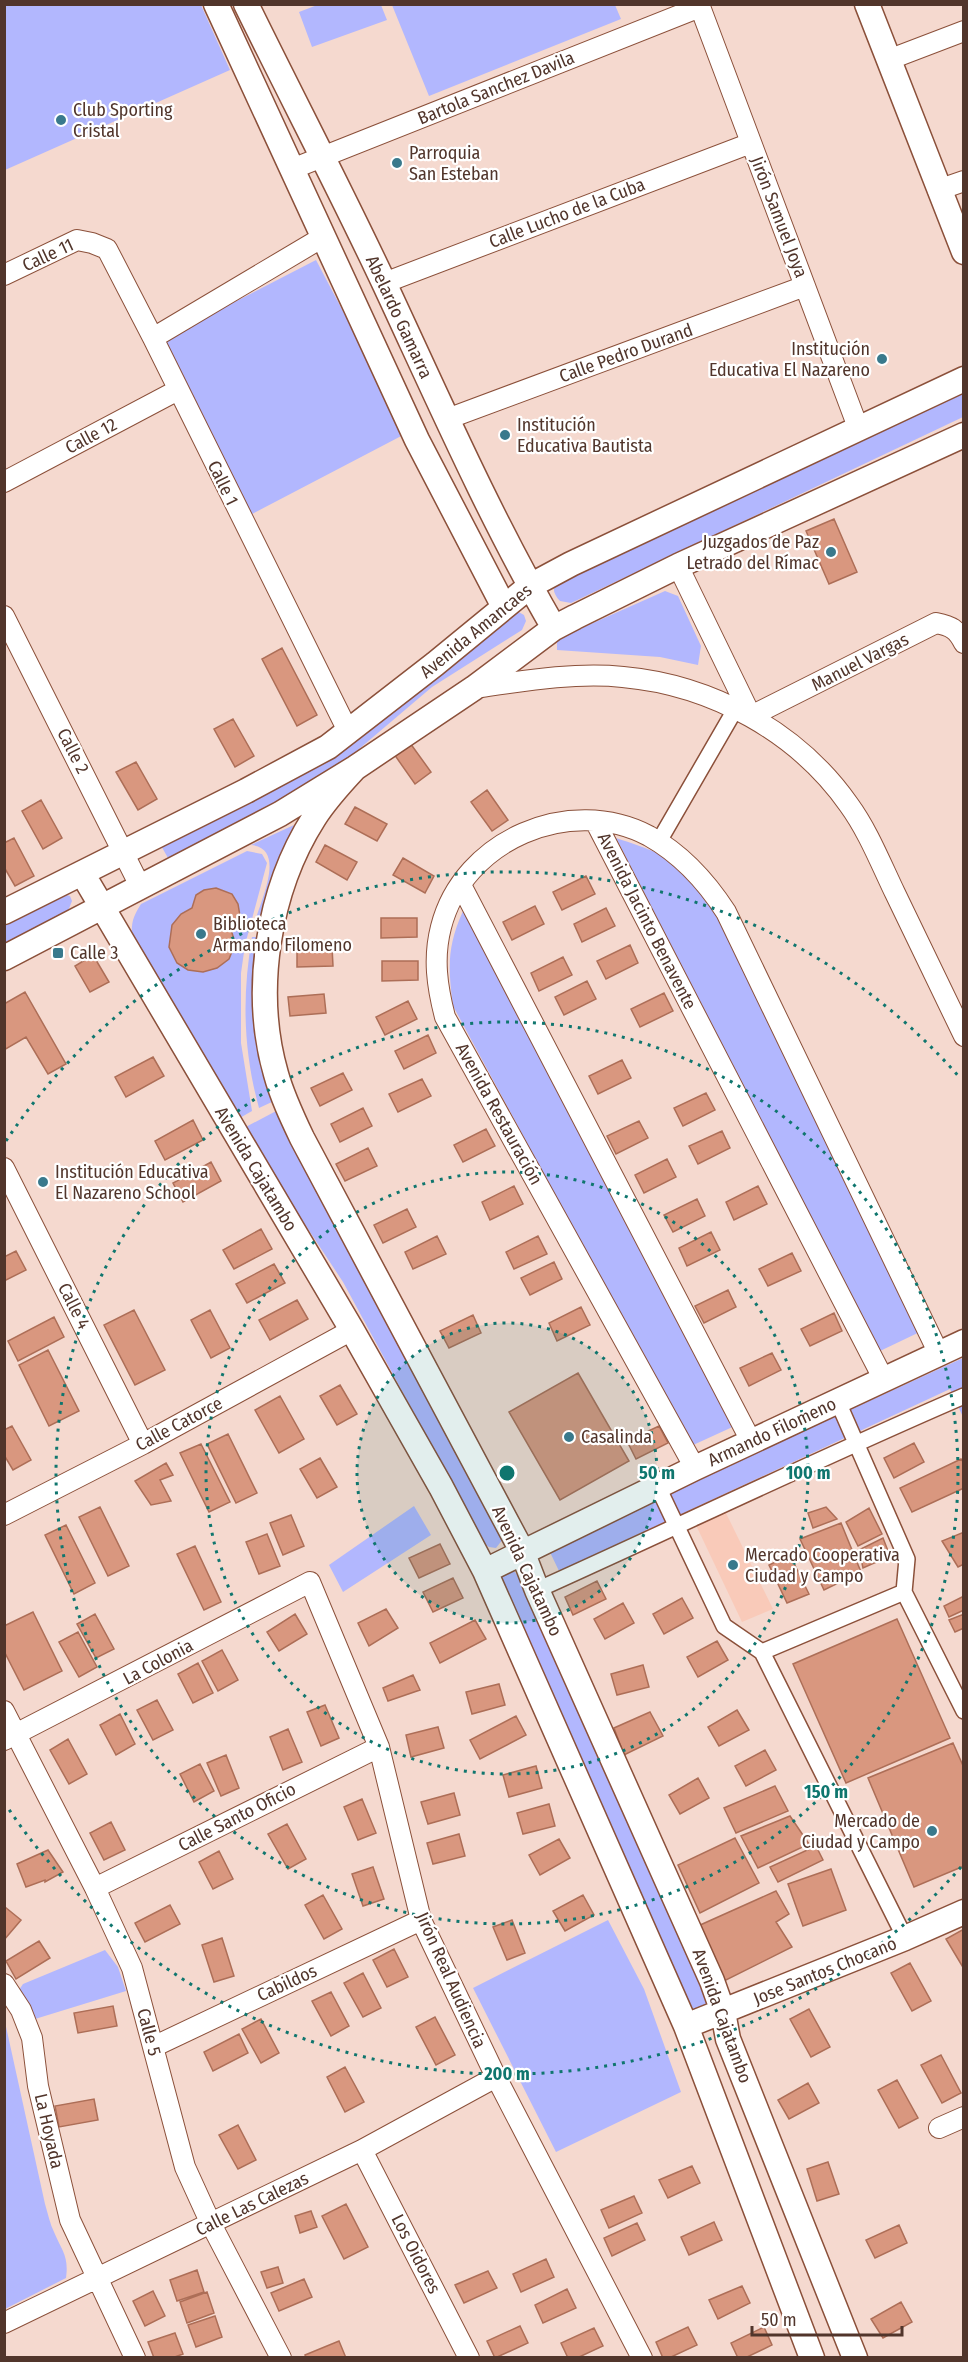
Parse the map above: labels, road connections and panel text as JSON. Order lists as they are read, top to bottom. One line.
{"streets":{"street":["Bartola Sanchez Davila","Calle Lucho de la Cuba","Jirón Samuel Joya","Calle 11","Abelardo Gamarra","Calle Pedro Durand","Calle 12","Calle 1","Avenida Amancaes","Manuel Vargas","Calle 2","Avenida Jacinto Benavente","Avenida Restauración","Avenida Cajatambo","Calle 4","Calle Catorce","Armando Filomeno","La Colonia","Calle Santo Oficio","Jose Santos Chocano","Jirón Real Audiencia","Cabildos","Calle 5","La Hoyada","Calle Las Calezas","Los Oidores"]},"crossings":[["Bartola Sanchez Davila","Jirón Samuel Joya"],["Bartola Sanchez Davila","Abelardo Gamarra"],["Calle Lucho de la Cuba","Jirón Samuel Joya"],["Calle Lucho de la Cuba","Abelardo Gamarra"],["Jirón Samuel Joya","Calle Pedro Durand"],["Jirón Samuel Joya","Avenida Amancaes"],["Calle 11","Calle 1"],["Abelardo Gamarra","Calle Pedro Durand"],["Abelardo Gamarra","Avenida Amancaes"],["Calle 12","Calle 1"],["Calle 1","Avenida Amancaes"],["Avenida Amancaes","Calle 2"],["Avenida Amancaes","Avenida Cajatambo"],["Avenida Jacinto Benavente","Avenida Restauración"],["Avenida Jacinto Benavente","Armando Filomeno"],["Avenida Restauración","Armando Filomeno"],["Avenida Cajatambo","Calle Catorce"],["Avenida Cajatambo","Armando Filomeno"],["Avenida Cajatambo","Jose Santos Chocano"],["Calle 4","Calle Catorce"],["La Colonia","Jirón Real Audiencia"],["La Colonia","Calle 5"],["Calle Santo Oficio","Jirón Real Audiencia"],["Calle Santo Oficio","Calle 5"],["Jirón Real Audiencia","Cabildos"],["Jirón Real Audiencia","Calle Las Calezas"],["Cabildos","Calle 5"],["Calle 5","Calle Las Calezas"],["La Hoyada","Calle Las Calezas"],["Calle Las Calezas","Los Oidores"]],"places":{"other":["Club Sporting Cristal","Parroquia San Esteban","Institución Educativa El Nazareno","Institución Educativa Bautista","Juzgados de Paz Letrado del Rímac","Biblioteca Armando Filomeno","Institución Educativa El Nazareno School","Casalinda","Mercado Cooperativa Ciudad y Campo","Mercado de Ciudad y Campo"],"transit":["Calle 3"]},"scale_bar":"50 m","rings":["50 m","100 m","150 m","200 m"]}
